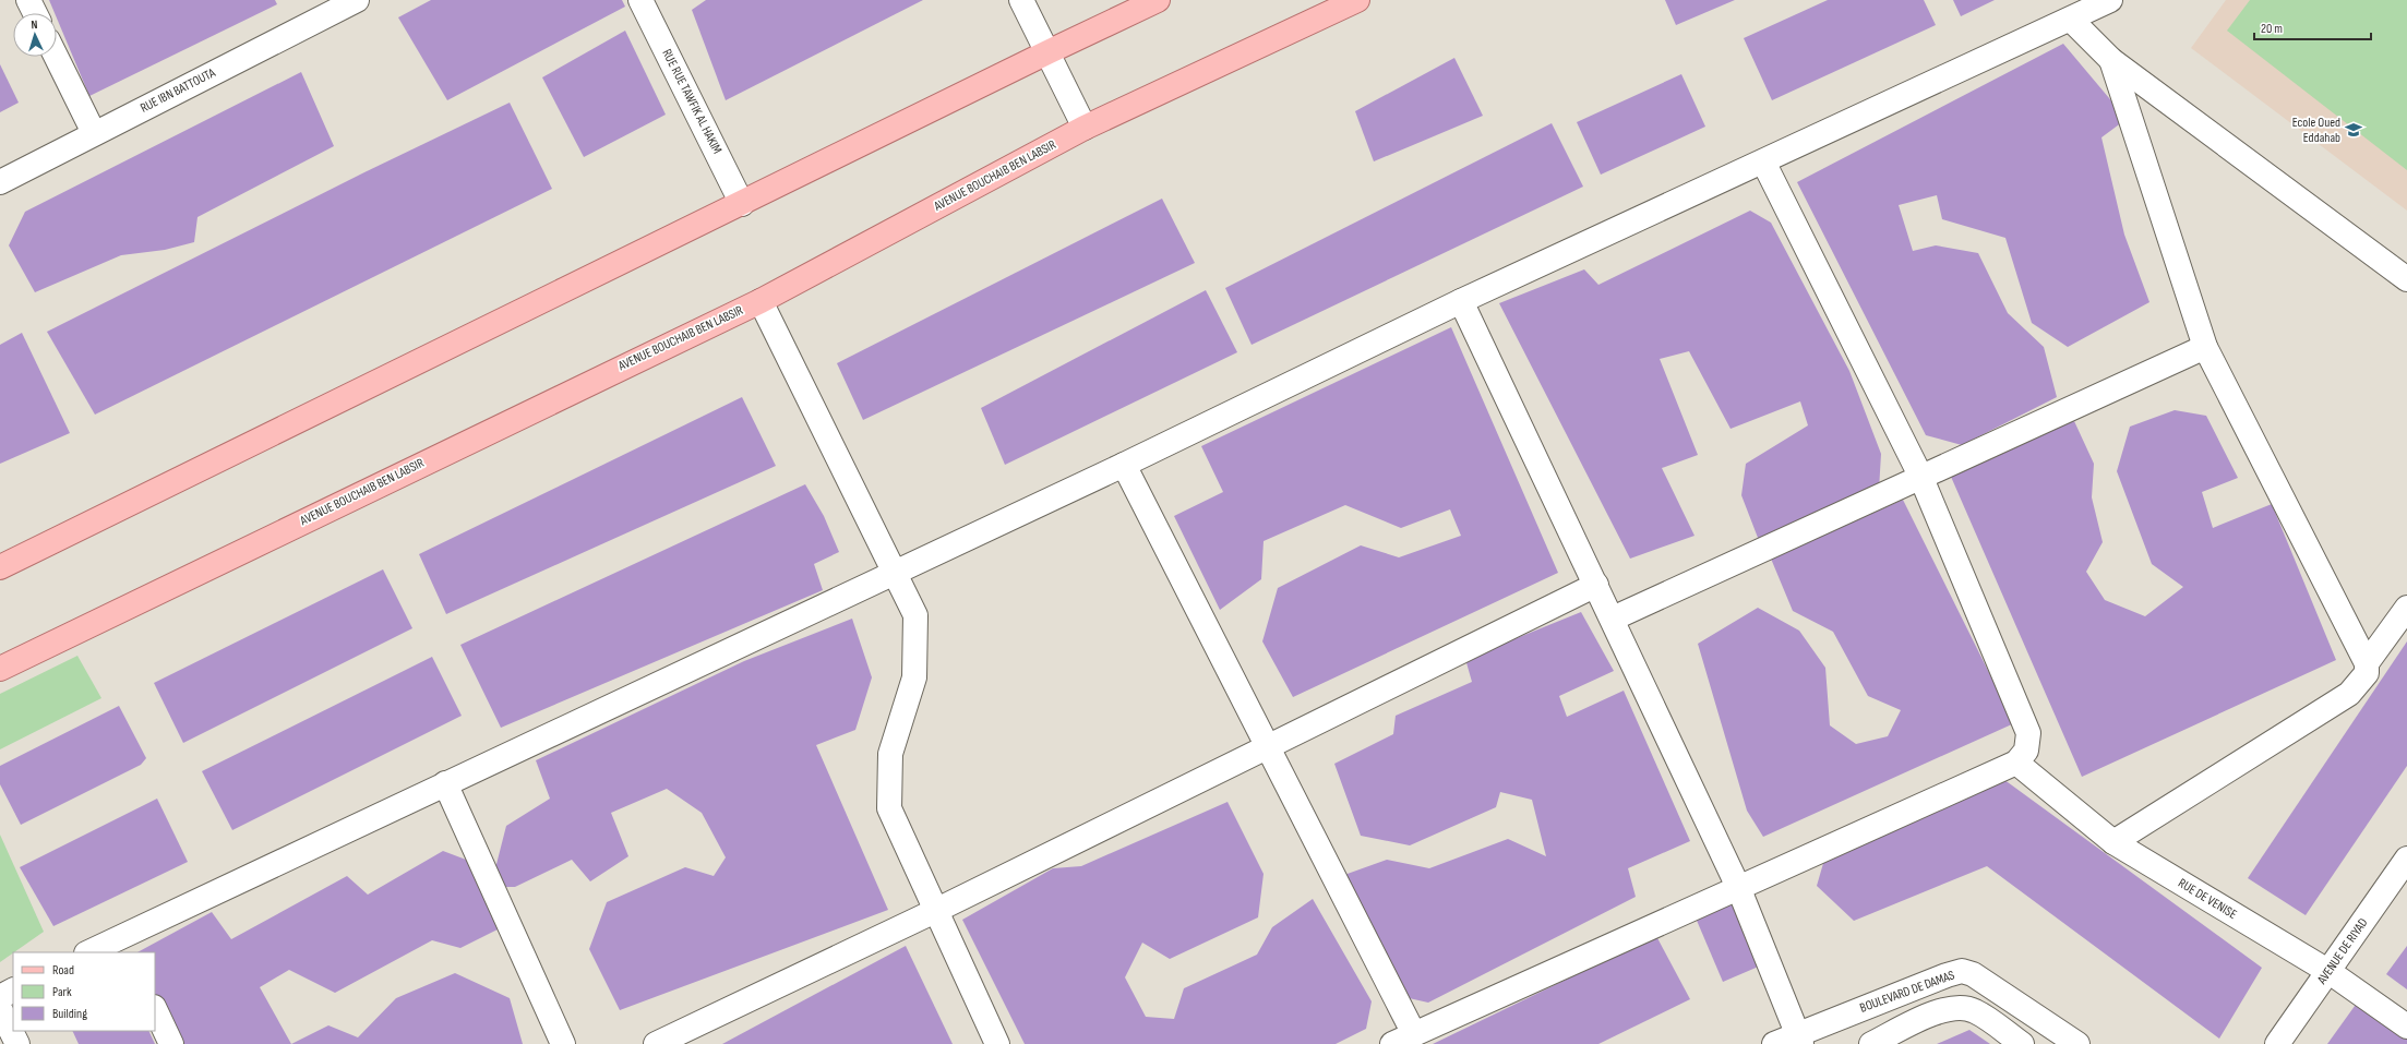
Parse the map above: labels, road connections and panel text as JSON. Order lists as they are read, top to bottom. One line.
{"streets":{"main road":["AVENUE BOUCHAIB BEN LABSIR"],"street":["RUE IBN BATTOUTA","RUE RUE TAWFIK AL HAKIM","RUE DE VENISE","AVENUE DE RIYAD","BOULEVARD DE DAMAS"]},"crossings":[["RUE DE VENISE","AVENUE DE RIYAD"]],"places":{"school or university":["Ecole Oued Eddahab"]},"legend":["Road","Park","Building"],"scale_bar":"20 m","north":"top"}
